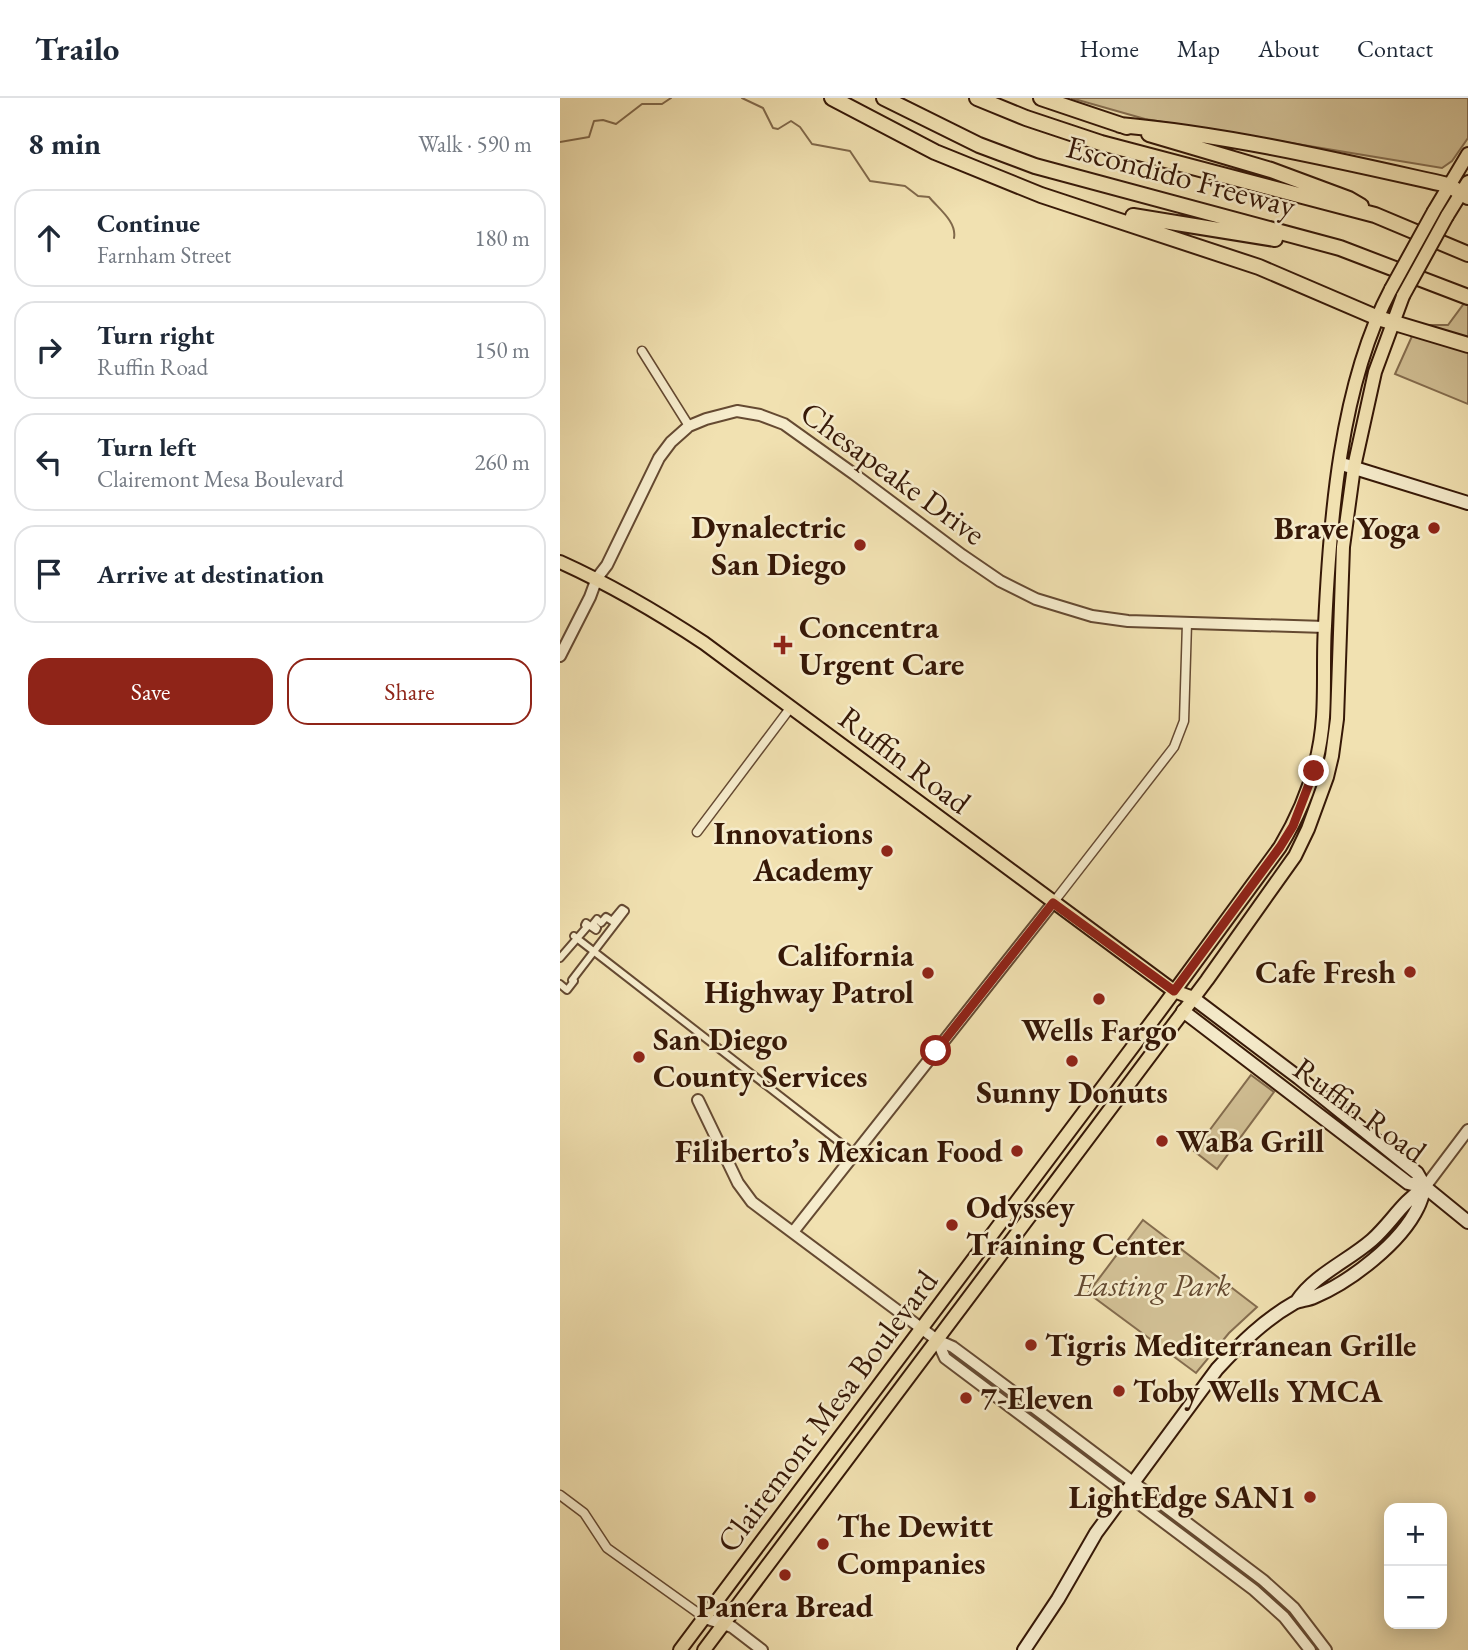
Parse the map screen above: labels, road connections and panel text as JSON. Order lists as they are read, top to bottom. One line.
{"streets":{"highway":["Escondido Freeway"],"main road":["Ruffin Road","Clairemont Mesa Boulevard"],"street":["Chesapeake Drive"]},"crossings":[["Chesapeake Drive","Ruffin Road"],["Chesapeake Drive","Clairemont Mesa Boulevard"],["Ruffin Road","Clairemont Mesa Boulevard"]],"parks":["Easting Park"],"places":{"other":["Brave Yoga","Dynalectric San Diego","Innovations Academy","Cafe Fresh","California Highway Patrol","Wells Fargo","San Diego County Services","Sunny Donuts","WaBa Grill","Filiberto’s Mexican Food","Odyssey Training Center","Tigris Mediterranean Grille","Toby Wells YMCA","7-Eleven","LightEdge SAN1","The Dewitt Companies","Panera Bread"],"health":["Concentra Urgent Care"]},"page":{"header":"Trailo","nav":["Home","Map","About","Contact"],"heading":["8 min","Walk · 590 m"],"list":[["Continue","Farnham Street","180 m"],["Turn right","Ruffin Road","150 m"],["Turn left","Clairemont Mesa Boulevard","260 m"],"Arrive at destination"],"buttons":["Save","Share"],"map_buttons":["+","−"]}}
